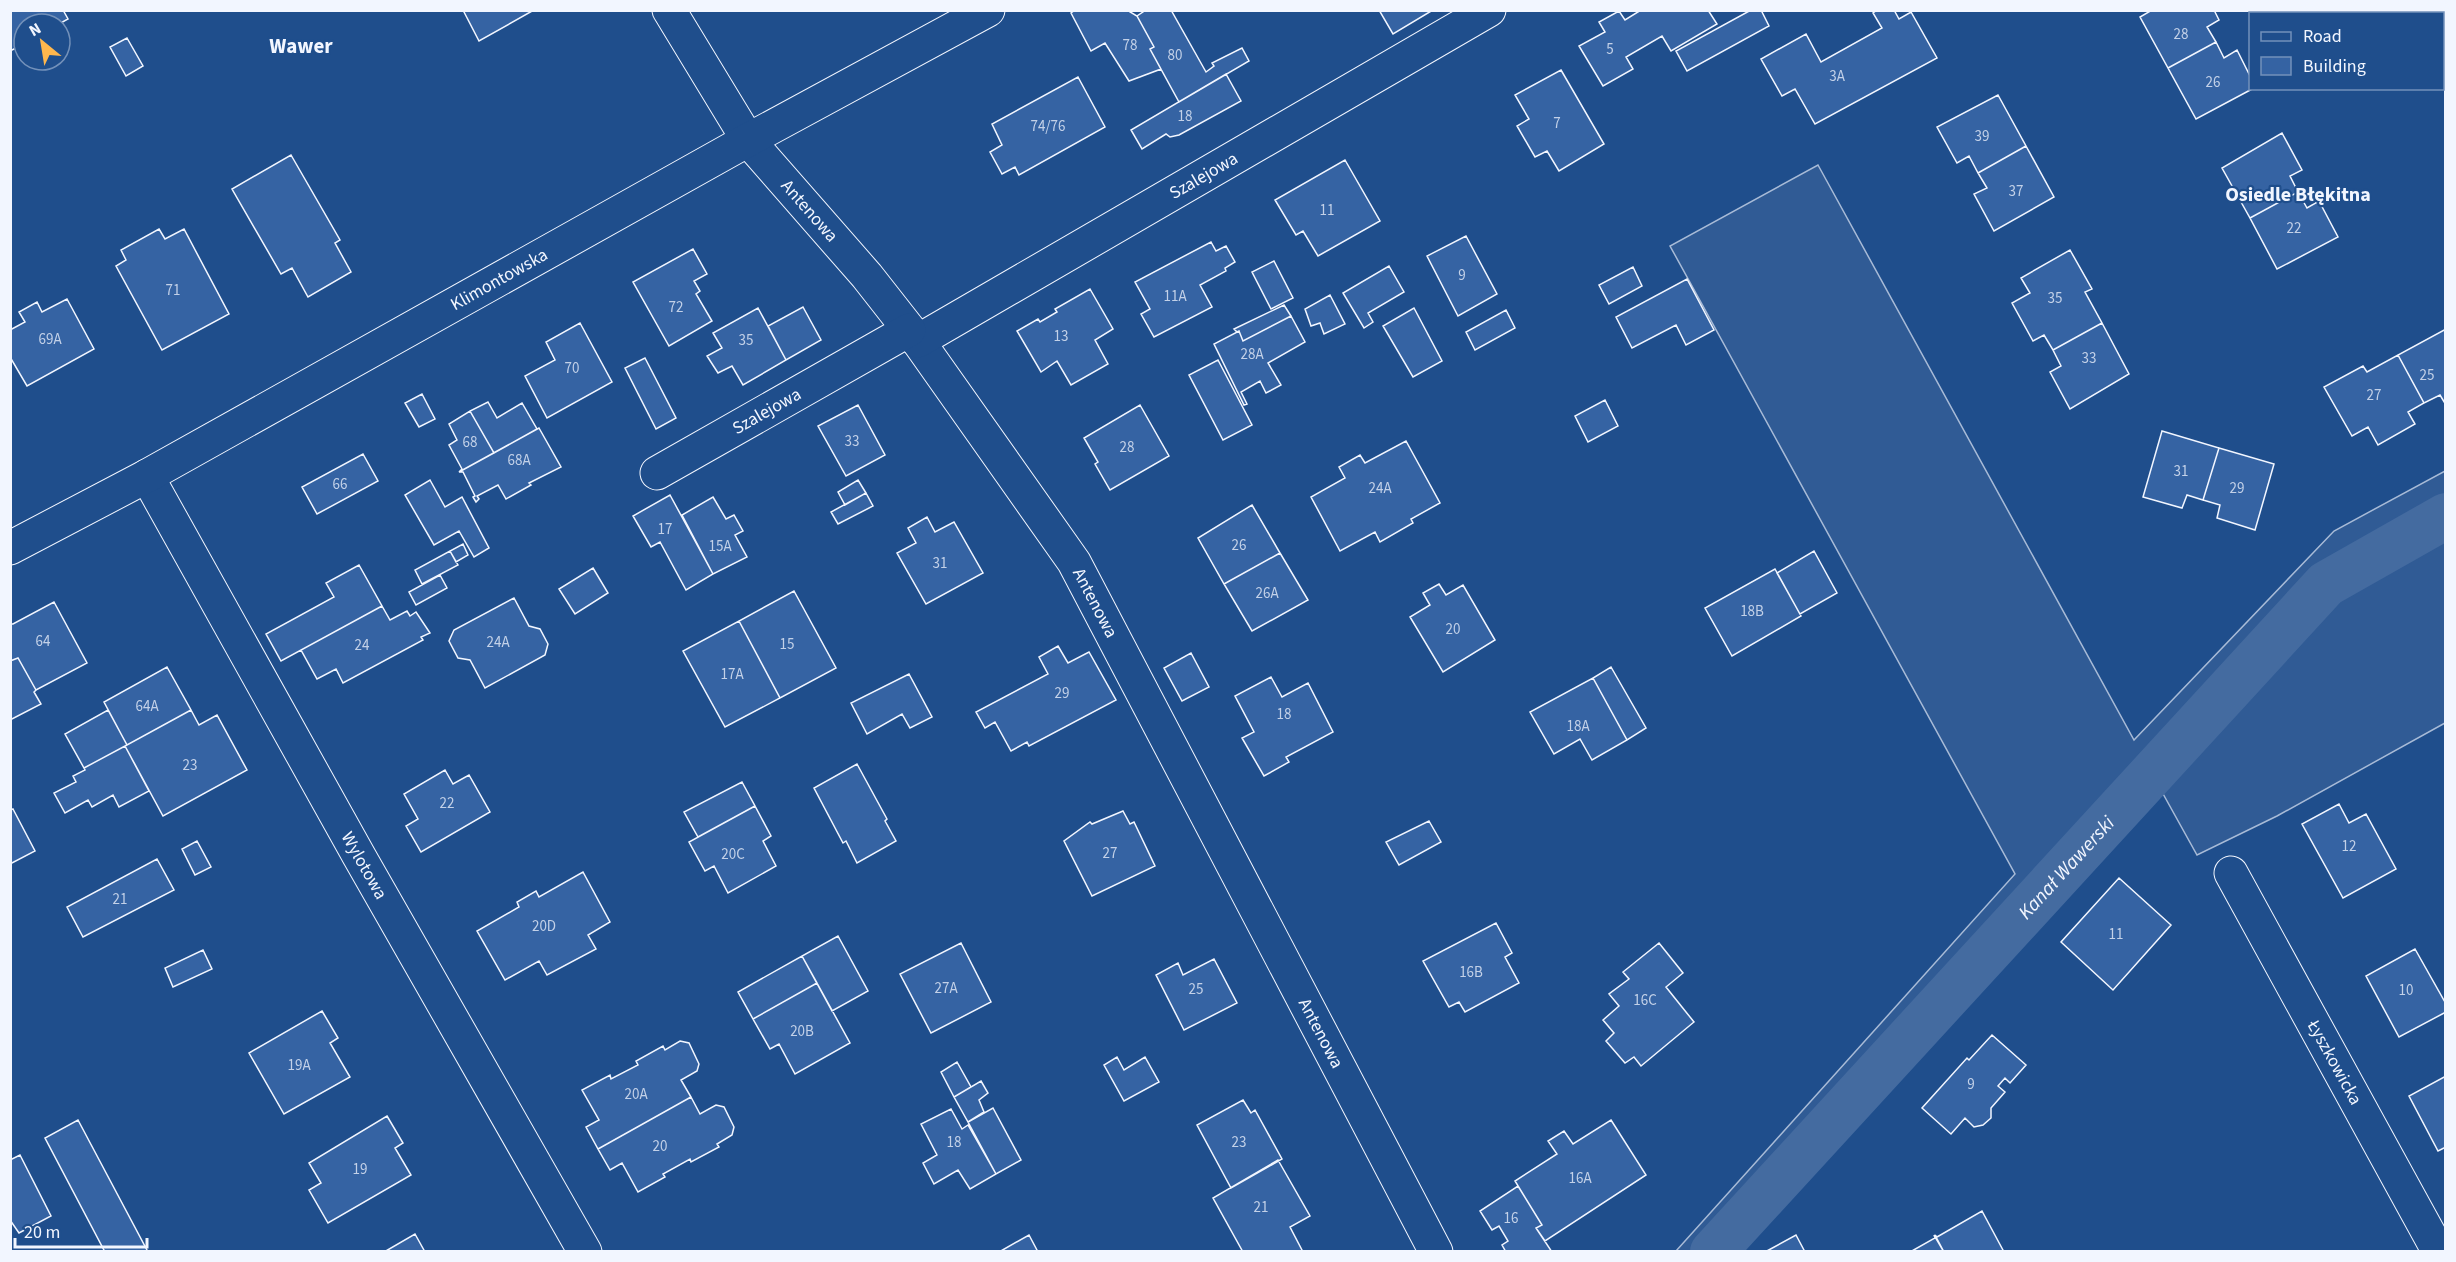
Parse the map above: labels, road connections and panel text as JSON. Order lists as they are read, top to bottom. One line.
{"streets":{"street":["Szalejowa","Antenowa","Klimontowska","Wylotowa","Łyszkowicka"]},"crossings":[["Szalejowa","Antenowa"],["Antenowa","Klimontowska"],["Klimontowska","Wylotowa"]],"districts":["Wawer","Osiedle Błękitna"],"water":["Kanał Wawerski"],"house_numbers":["28","78","5","80","3A","26","18","7","74/76","39","37","11","22","9","71","11A","35","72","13","69A","35","28A","33","70","25","27","33","68","28","68A","31","66","24A","29","17","26","15A","31","26A","18B","20","64","24A","15","24","17A","29","64A","18","18A","23","22","12","27","20C","21","20D","11","16B","27A","25","10","16C","20B","19A","9","20A","18","23","20","19","16A","21","16"],"legend":["Road","Building"],"scale_bar":"20 m","north":"top left"}
